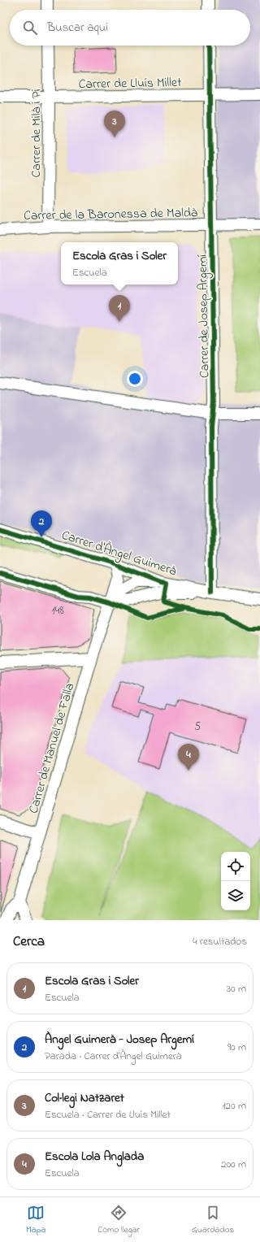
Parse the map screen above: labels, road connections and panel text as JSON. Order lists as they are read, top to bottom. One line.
{"streets":{"street":["Carrer de Lluís Millet","Carrer de Milà i Pi","Carrer de la Baronessa de Maldà","Carrer de Josep Argemí","Carrer d'Àngel Guimerà","Carrer de Manuel de Falla"]},"crossings":[["Carrer de Lluís Millet","Carrer de Milà i Pi"],["Carrer de Lluís Millet","Carrer de Josep Argemí"],["Carrer de Milà i Pi","Carrer de la Baronessa de Maldà"],["Carrer de la Baronessa de Maldà","Carrer de Josep Argemí"],["Carrer de Josep Argemí","Carrer d'Àngel Guimerà"],["Carrer d'Àngel Guimerà","Carrer de Manuel de Falla"]],"house_numbers":["148","5"],"page":{"search":"Buscar aquí","pins":["3","1","2","4"],"popup":["Escola Gras i Soler","Escuela"],"heading":["Cerca","4 resultados"],"list":[{"mark":"1","name":"Escola Gras i Soler","note":"Escuela","value":"30 m"},{"mark":"2","name":"Àngel Guimerà - Josep Argemí","note":"Parada · Carrer d'Àngel Guimerà","value":"90 m"},{"mark":"3","name":"Col·legi Natzaret","note":"Escuela · Carrer de Lluís Millet","value":"120 m"},{"mark":"4","name":"Escola Lola Anglada","note":"Escuela","value":"200 m"}],"nav":["Mapa","Cómo llegar","Guardados"]}}
